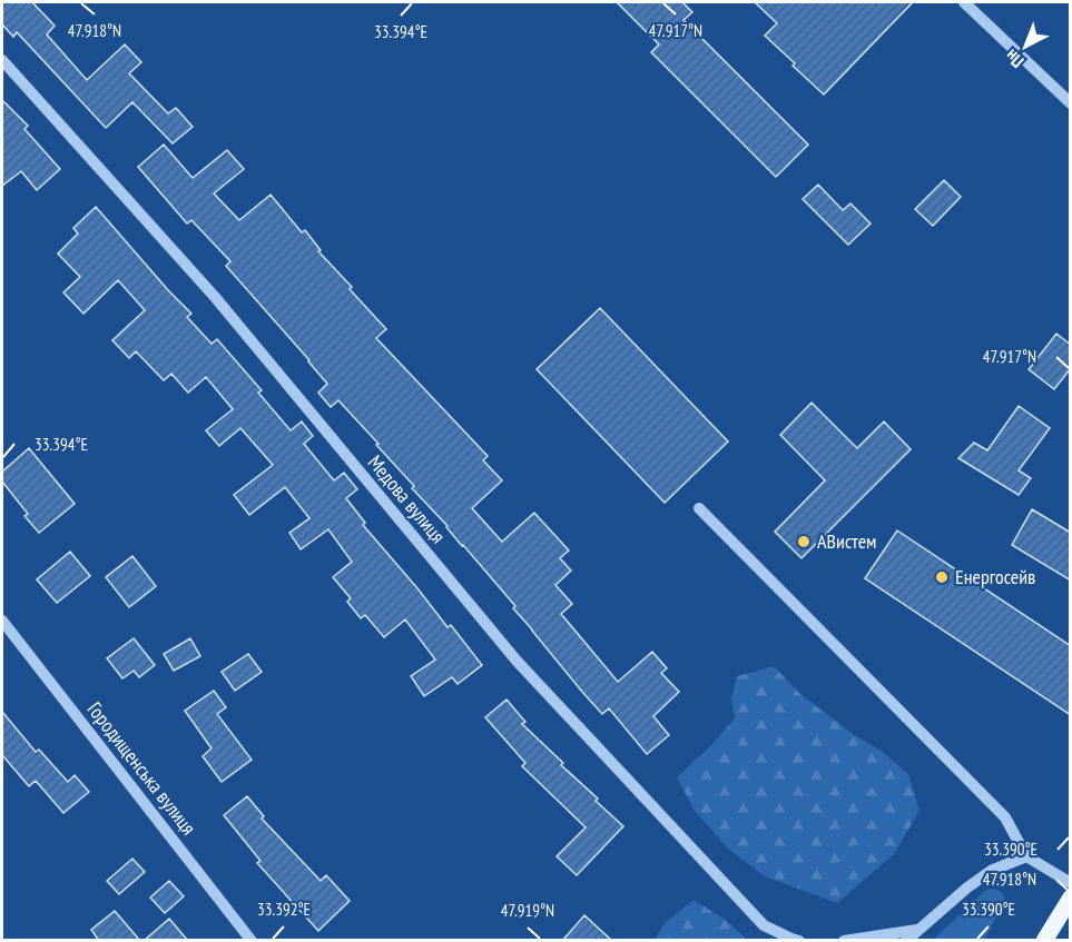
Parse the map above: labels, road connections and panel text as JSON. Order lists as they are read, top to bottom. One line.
{"streets":{"street":["Медова вулиця","Городищенська вулиця"]},"places":["АВистем","Енергосейв"],"north":"bottom left","coordinates":["47.918°N","47.917°N","33.394°E","33.390°E","33.392°E","47.919°N"]}
